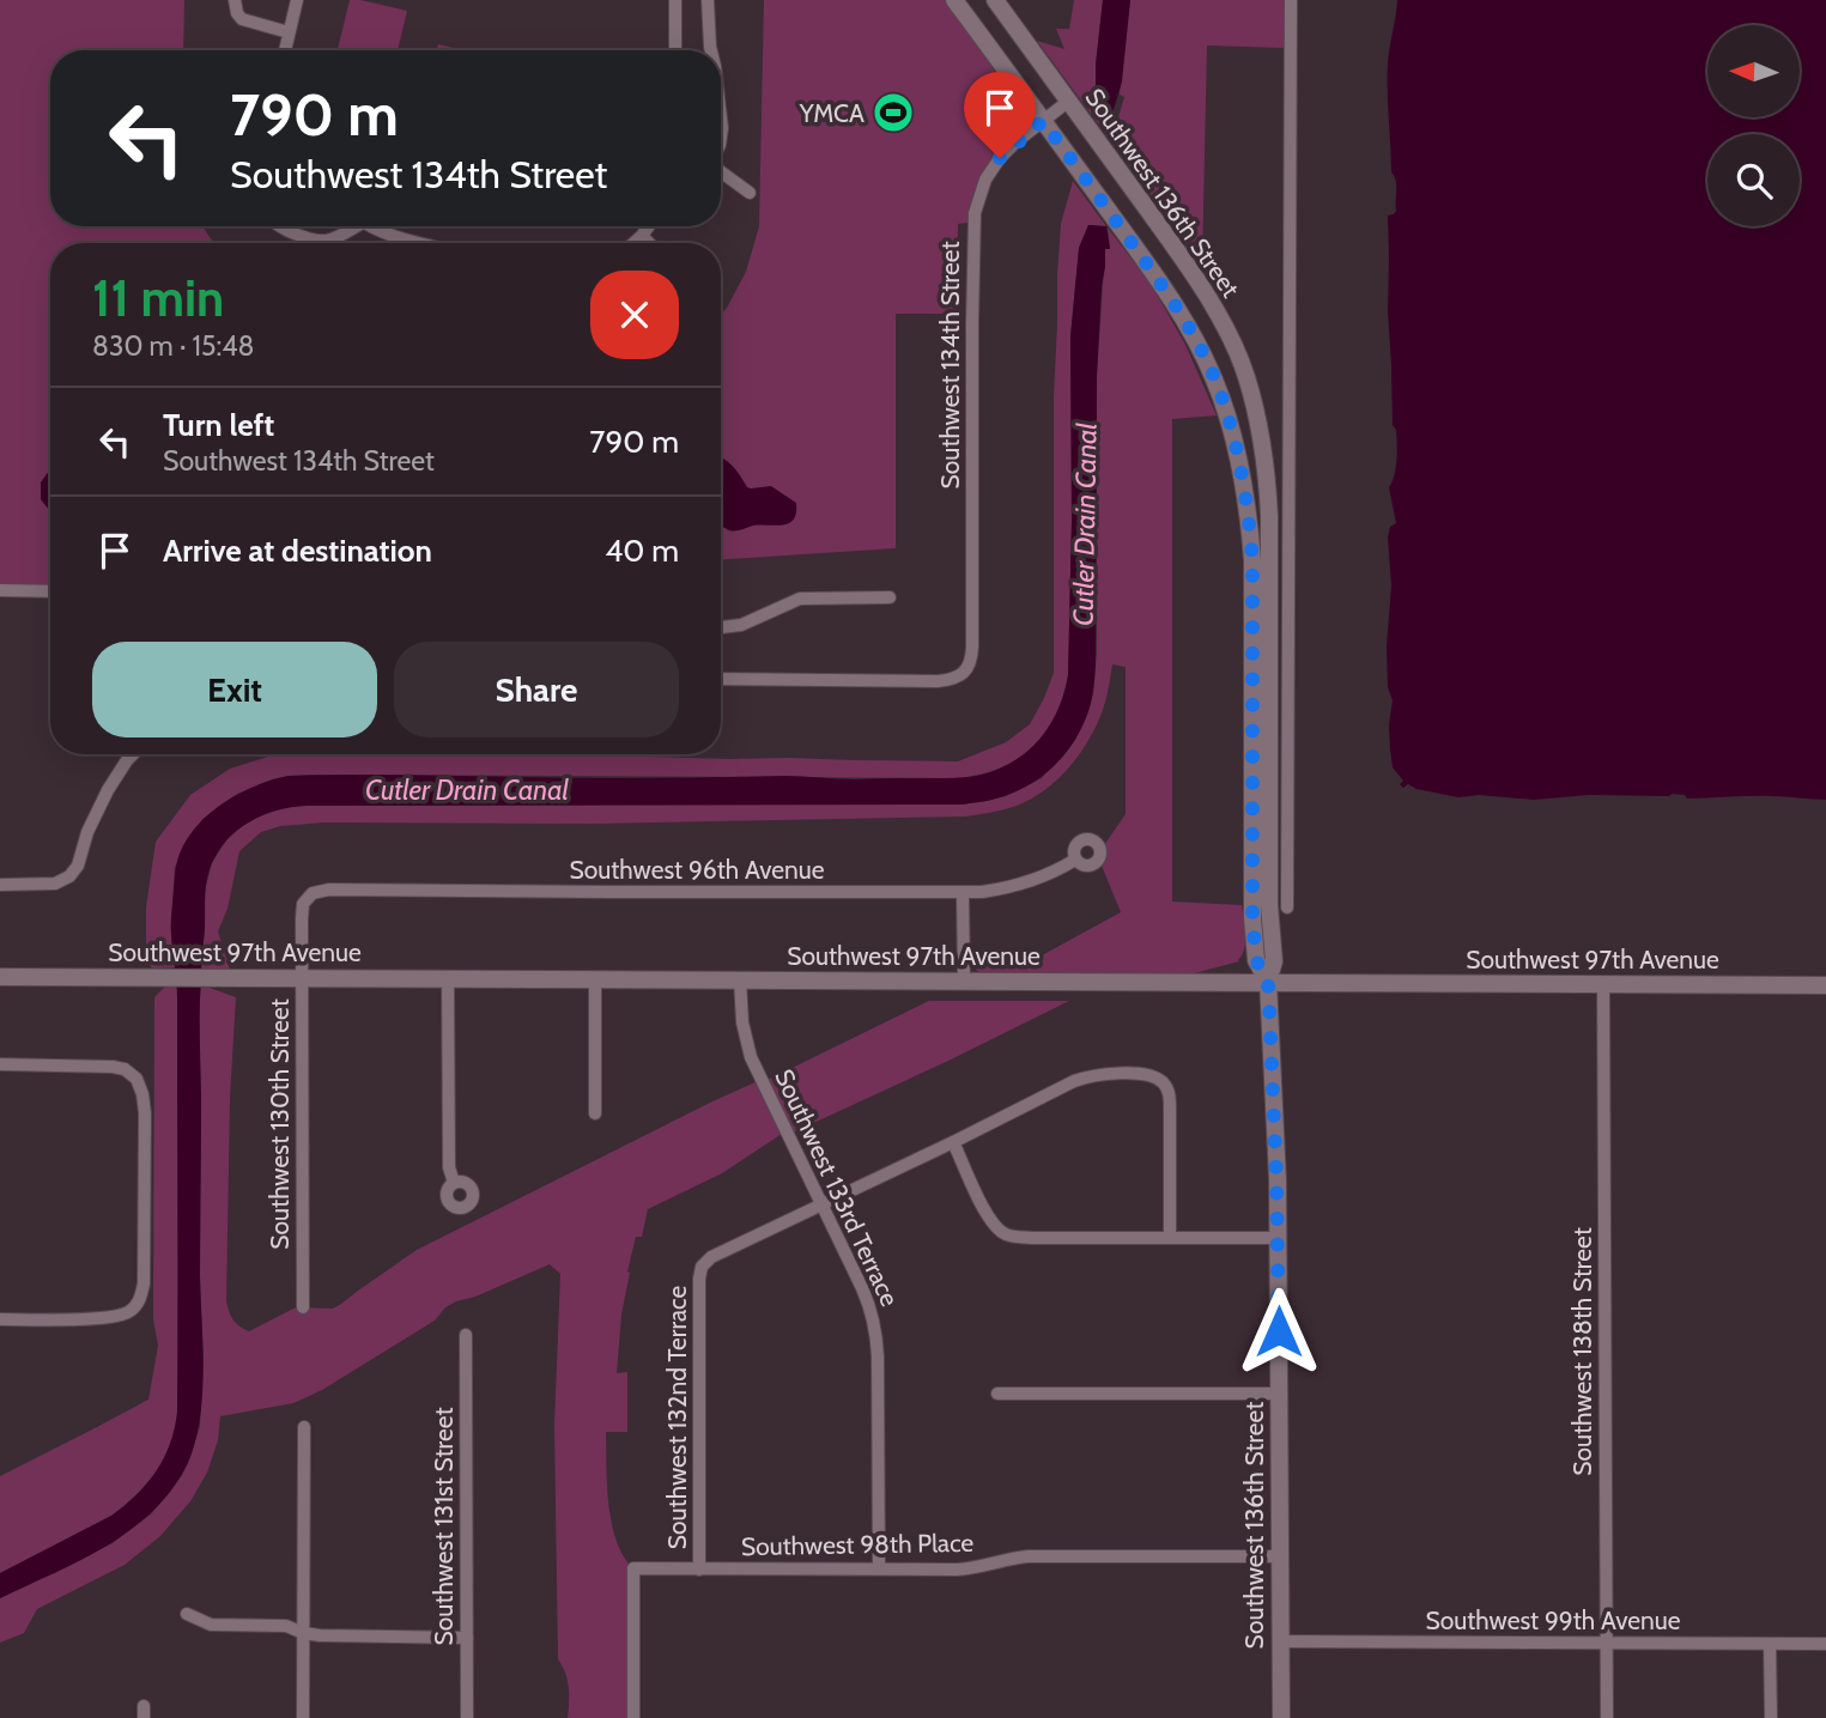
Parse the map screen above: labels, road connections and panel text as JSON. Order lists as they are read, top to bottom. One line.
{"streets":{"street":["Southwest 136th Street","Southwest 134th Street","Southwest 96th Avenue","Southwest 97th Avenue","Southwest 130th Street","Southwest 133rd Terrace","Southwest 138th Street","Southwest 132nd Terrace","Southwest 131st Street","Southwest 98th Place","Southwest 99th Avenue"]},"crossings":[["Southwest 136th Street","Southwest 134th Street"],["Southwest 136th Street","Southwest 97th Avenue"],["Southwest 136th Street","Southwest 98th Place"],["Southwest 136th Street","Southwest 99th Avenue"],["Southwest 96th Avenue","Southwest 130th Street"],["Southwest 97th Avenue","Southwest 130th Street"],["Southwest 97th Avenue","Southwest 133rd Terrace"],["Southwest 97th Avenue","Southwest 138th Street"],["Southwest 133rd Terrace","Southwest 132nd Terrace"],["Southwest 133rd Terrace","Southwest 98th Place"],["Southwest 138th Street","Southwest 99th Avenue"],["Southwest 132nd Terrace","Southwest 98th Place"]],"water":["Cutler Drain Canal"],"places":{"sports":["YMCA"]},"north":"left","page":{"turn":["790 m","Southwest 134th Street"],"heading":["11 min","830 m · 15:48"],"list":[{"name":"Turn left","note":"Southwest 134th Street","value":"790 m"},{"name":"Arrive at destination","value":"40 m"}],"buttons":["Exit","Share"]}}
